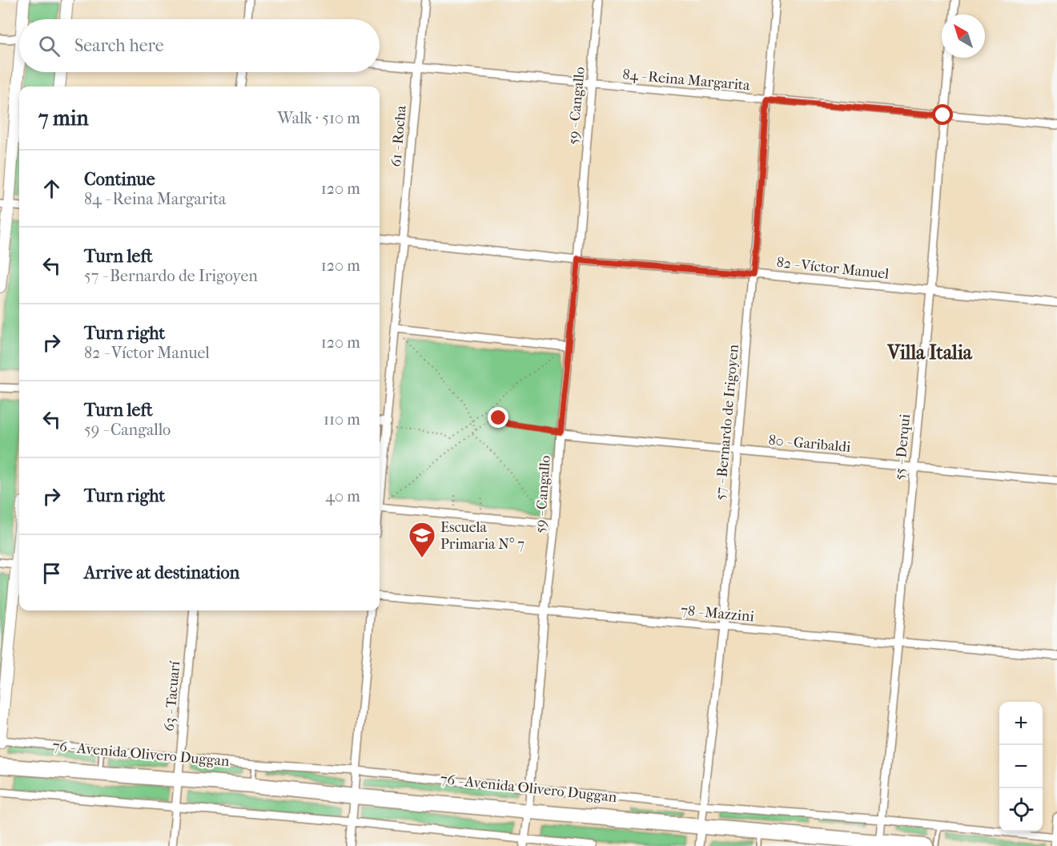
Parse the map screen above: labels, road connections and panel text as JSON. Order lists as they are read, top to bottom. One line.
{"streets":{"highway":["76 - Avenida Olivero Duggan"],"street":["84 - Reina Margarita","59 - Cangallo","61 - Rocha","82 - Víctor Manuel","57 - Bernardo de Irigoyen","80 - Garibaldi","55 - Derqui","78 - Mazzini","63 - Tacuarí"]},"crossings":[["84 - Reina Margarita","59 - Cangallo"],["84 - Reina Margarita","61 - Rocha"],["84 - Reina Margarita","57 - Bernardo de Irigoyen"],["84 - Reina Margarita","55 - Derqui"],["59 - Cangallo","82 - Víctor Manuel"],["59 - Cangallo","80 - Garibaldi"],["59 - Cangallo","78 - Mazzini"],["59 - Cangallo","76 - Avenida Olivero Duggan"],["61 - Rocha","82 - Víctor Manuel"],["82 - Víctor Manuel","57 - Bernardo de Irigoyen"],["82 - Víctor Manuel","55 - Derqui"],["57 - Bernardo de Irigoyen","80 - Garibaldi"],["57 - Bernardo de Irigoyen","78 - Mazzini"],["57 - Bernardo de Irigoyen","76 - Avenida Olivero Duggan"],["80 - Garibaldi","55 - Derqui"],["55 - Derqui","78 - Mazzini"],["55 - Derqui","76 - Avenida Olivero Duggan"],["63 - Tacuarí","76 - Avenida Olivero Duggan"]],"districts":["Villa Italia"],"places":{"school or university":["Escuela Primaria N° 7"]},"north":"top left","page":{"search":"Search here","heading":["7 min","Walk · 510 m"],"list":[["Continue","84 - Reina Margarita","120 m"],["Turn left","57 - Bernardo de Irigoyen","120 m"],["Turn right","82 - Víctor Manuel","120 m"],["Turn left","59 - Cangallo","110 m"],["Turn right","40 m"],"Arrive at destination"],"map_buttons":["+","−"]}}
